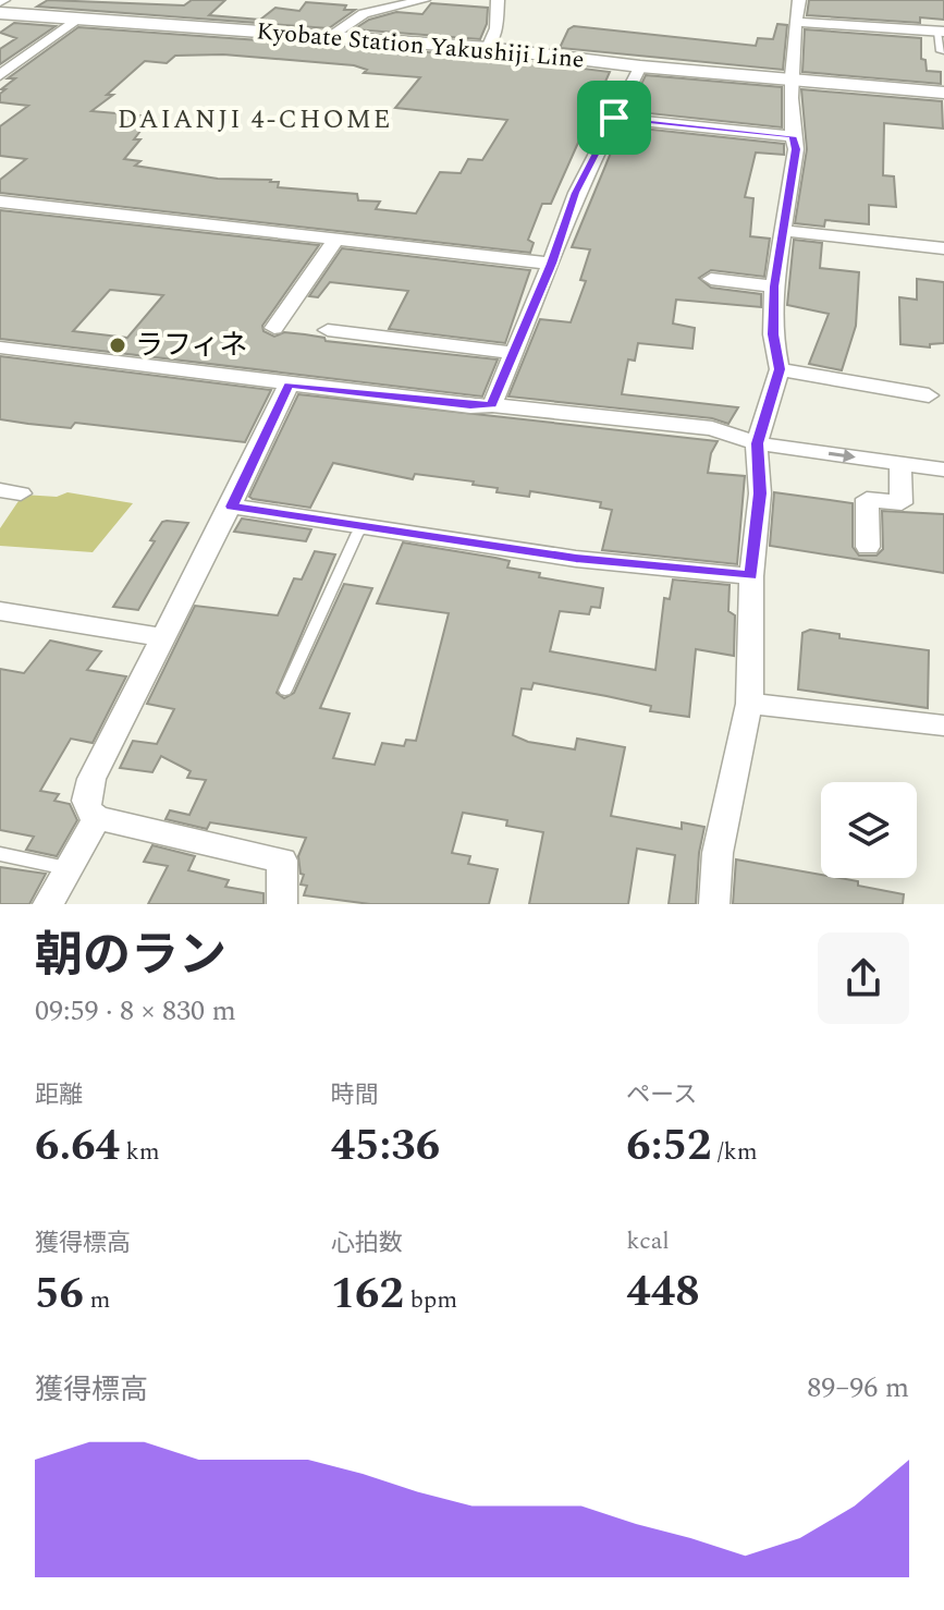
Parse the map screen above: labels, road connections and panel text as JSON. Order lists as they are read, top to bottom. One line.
{"streets":{"main road":["Kyobate Station Yakushiji Line"]},"districts":["DAIANJI 4-CHOME"],"places":["ラフィネ"],"page":{"heading":["朝のラン","09:59 · 8 × 830 m"],"stats":[["距離","6.64 km"],["時間","45:36"],["ペース","6:52 /km"],["獲得標高","56 m"],["心拍数","162 bpm"],["kcal","448"]],"chart":["獲得標高","89–96 m"]}}
